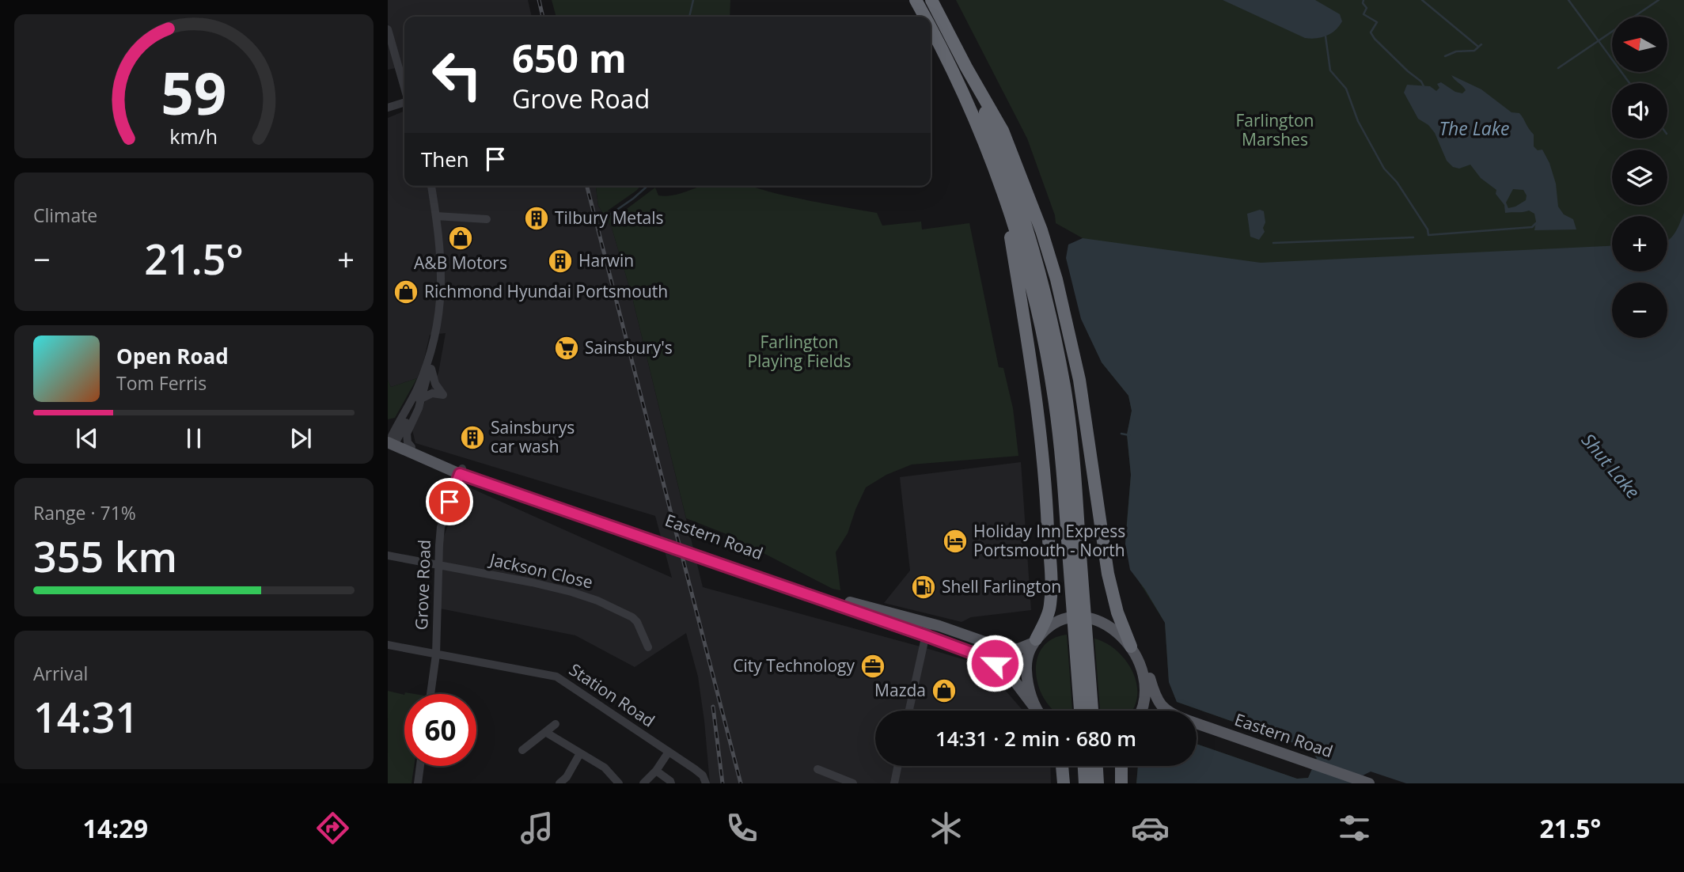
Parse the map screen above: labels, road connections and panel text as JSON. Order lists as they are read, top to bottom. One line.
{"streets":{"main road":["Eastern Road"],"street":["Jackson Close","Grove Road","Station Road"]},"crossings":[["Eastern Road","Grove Road"],["Jackson Close","Grove Road"],["Grove Road","Station Road"]],"water":["The Lake","Shut Lake"],"parks":["Farlington Marshes","Farlington Playing Fields"],"places":{"building":["Tilbury Metals","Harwin","Sainsburys car wash"],"shop":["A&B Motors","Richmond Hyundai Portsmouth","Mazda"],"supermarket":["Sainsbury's"],"hotel":["Holiday Inn Express Portsmouth - North"],"fuel station":["Shell Farlington"],"office":["City Technology"]},"north":"left","page":{"map_buttons":["+","−"],"turn":["650 m","Grove Road"],"then":"Then","tile":["Climate",["Range · 71%","355 km"],["Arrival","14:31"]],"heat":["−","21.5°","+"],"song":["Open Road","Tom Ferris"],"limit":"60","trip":"14:31 · 2 min · 680 m","tabs":["14:29","21.5°"],"gauge":["59","km/h"]}}
